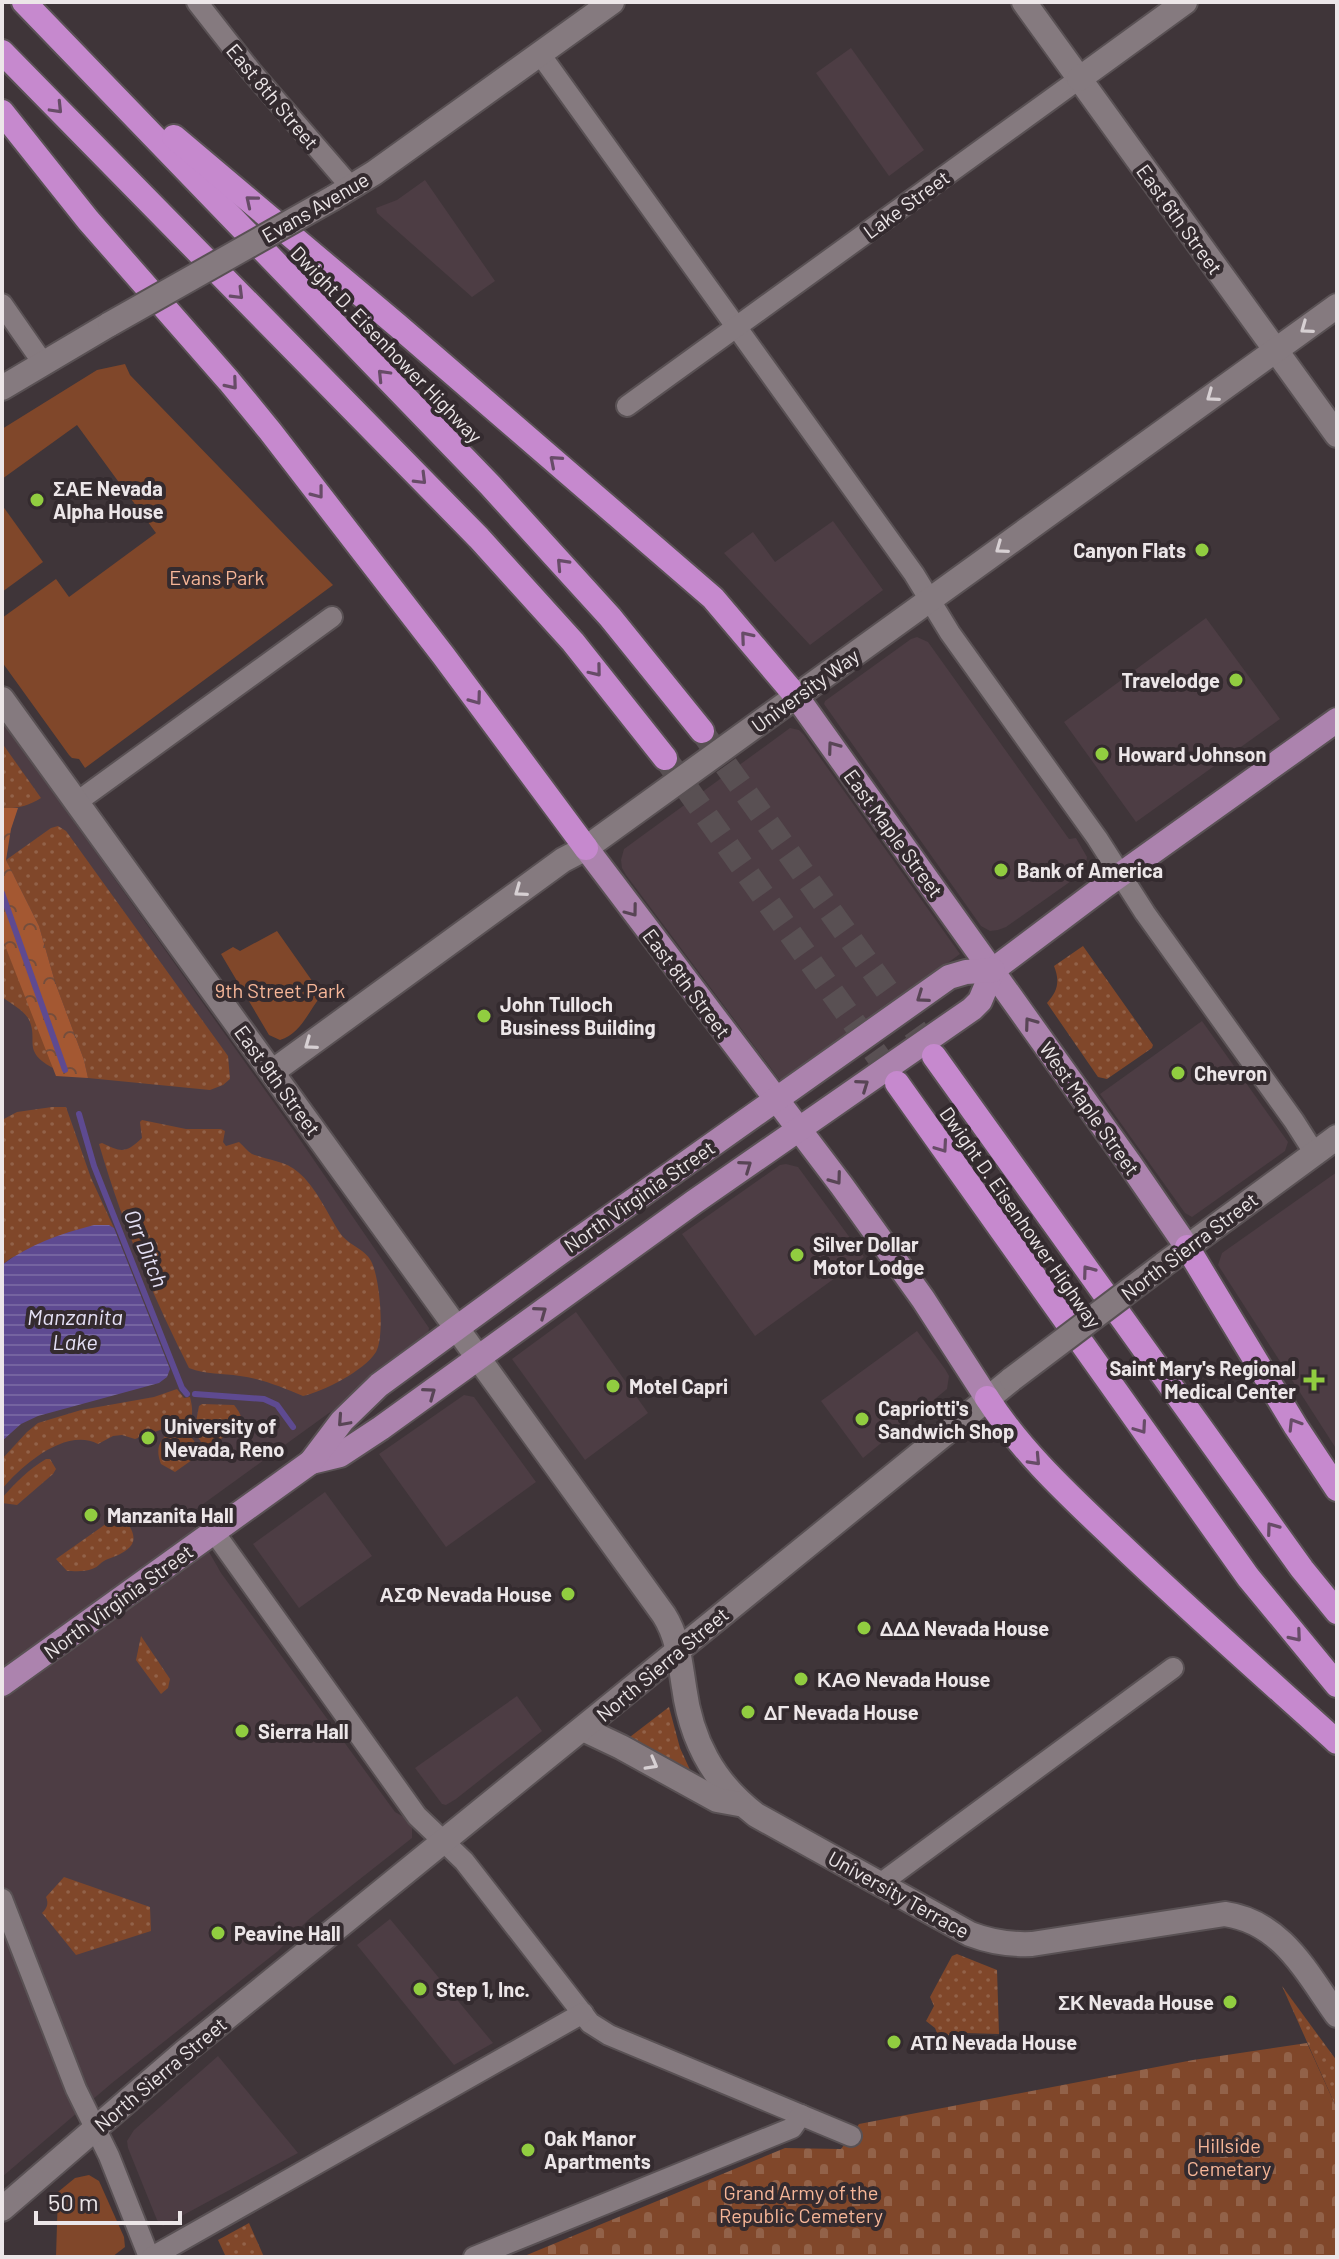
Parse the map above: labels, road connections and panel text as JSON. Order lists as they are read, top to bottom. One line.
{"streets":{"highway":["Dwight D. Eisenhower Highway"],"main road":["East 8th Street","East Maple Street","West Maple Street","North Virginia Street"],"street":["Lake Street","Evans Avenue","East 6th Street","University Way","East 9th Street","North Sierra Street","University Terrace"]},"crossings":[["East 8th Street","Evans Avenue"],["East 8th Street","University Way"],["East 8th Street","North Virginia Street"],["East 8th Street","North Sierra Street"],["Lake Street","East 6th Street"],["East 6th Street","University Way"],["University Way","East Maple Street"],["University Way","East 9th Street"],["East Maple Street","West Maple Street"],["East Maple Street","North Virginia Street"],["East 9th Street","North Virginia Street"],["East 9th Street","North Sierra Street"],["East 9th Street","University Terrace"],["West Maple Street","North Virginia Street"],["West Maple Street","North Sierra Street"],["North Sierra Street","University Terrace"]],"one_way":["East 8th Street","University Way","East Maple Street","West Maple Street"],"water":["Orr Ditch","Manzanita Lake"],"parks":["Evans Park","9th Street Park","Hillside Cemetary","Grand Army of the Republic Cemetery"],"places":{"other":["ΣΑΕ Nevada Alpha House","Canyon Flats","Travelodge","Howard Johnson","Bank of America","John Tulloch Business Building","Chevron","Silver Dollar Motor Lodge","Motel Capri","Capriotti's Sandwich Shop","University of Nevada, Reno","Manzanita Hall","ΑΣΦ Nevada House","ΔΔΔ Nevada House","ΚΑΘ Nevada House","ΔΓ Nevada House","Sierra Hall","Peavine Hall","Step 1, Inc.","ΣΚ Nevada House","ΑΤΩ Nevada House","Oak Manor Apartments"],"health":["Saint Mary's Regional Medical Center"]},"scale_bar":"50 m"}
